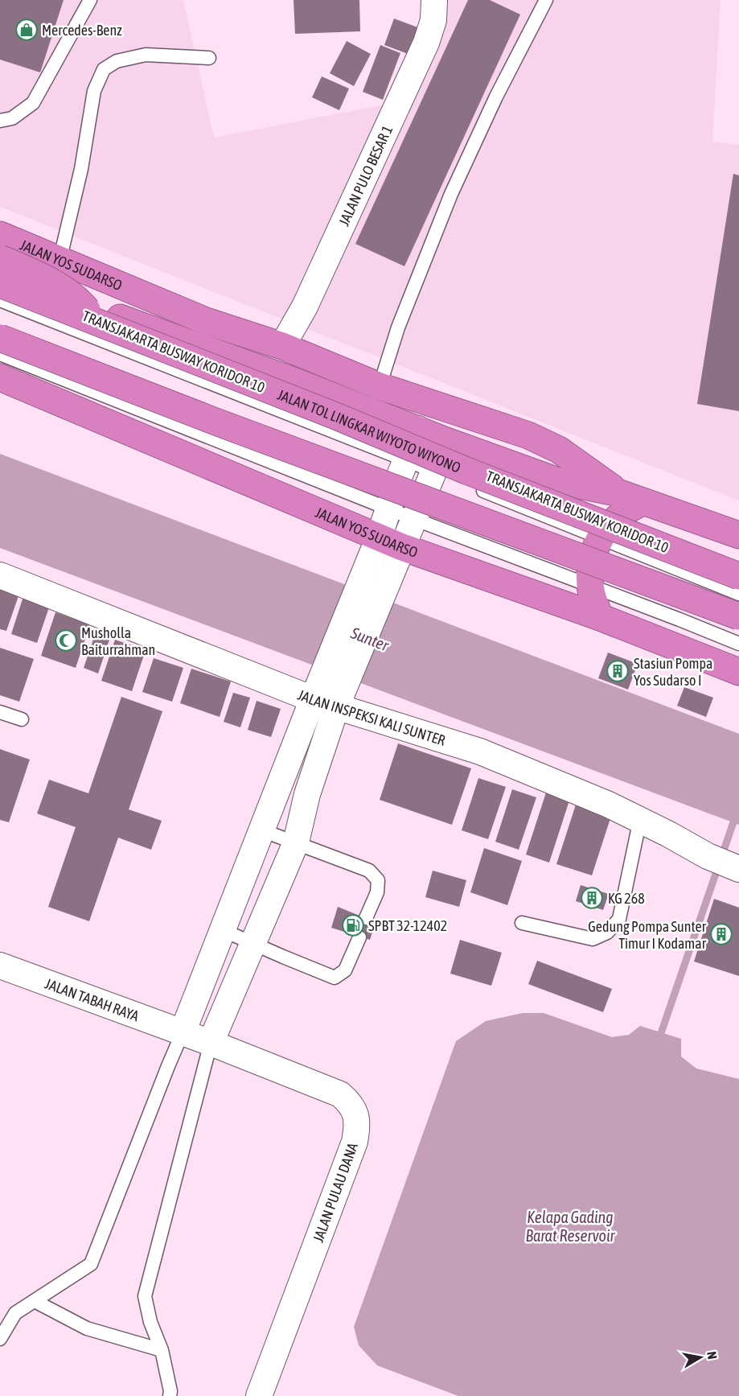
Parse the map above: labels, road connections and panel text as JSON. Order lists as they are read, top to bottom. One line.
{"streets":{"highway":["JALAN YOS SUDARSO","JALAN TOL LINGKAR WIYOTO WIYONO"],"street":["JALAN PULO BESAR 1","JALAN INSPEKSI KALI SUNTER","JALAN TABAH RAYA","JALAN PULAU DANA"],"lane":["TRANSJAKARTA BUSWAY KORIDOR 10"]},"crossings":[["JALAN PULO BESAR 1","JALAN YOS SUDARSO"],["JALAN TABAH RAYA","JALAN PULAU DANA"]],"water":["Sunter","Kelapa Gading Barat Reservoir"],"places":{"shop":["Mercedes-Benz"],"mosque":["Musholla Baiturrahman"],"building":["Stasiun Pompa Yos Sudarso I","KG 268","Gedung Pompa Sunter Timur I Kodamar"],"fuel station":["SPBT 32-12402"]},"north":"right"}
